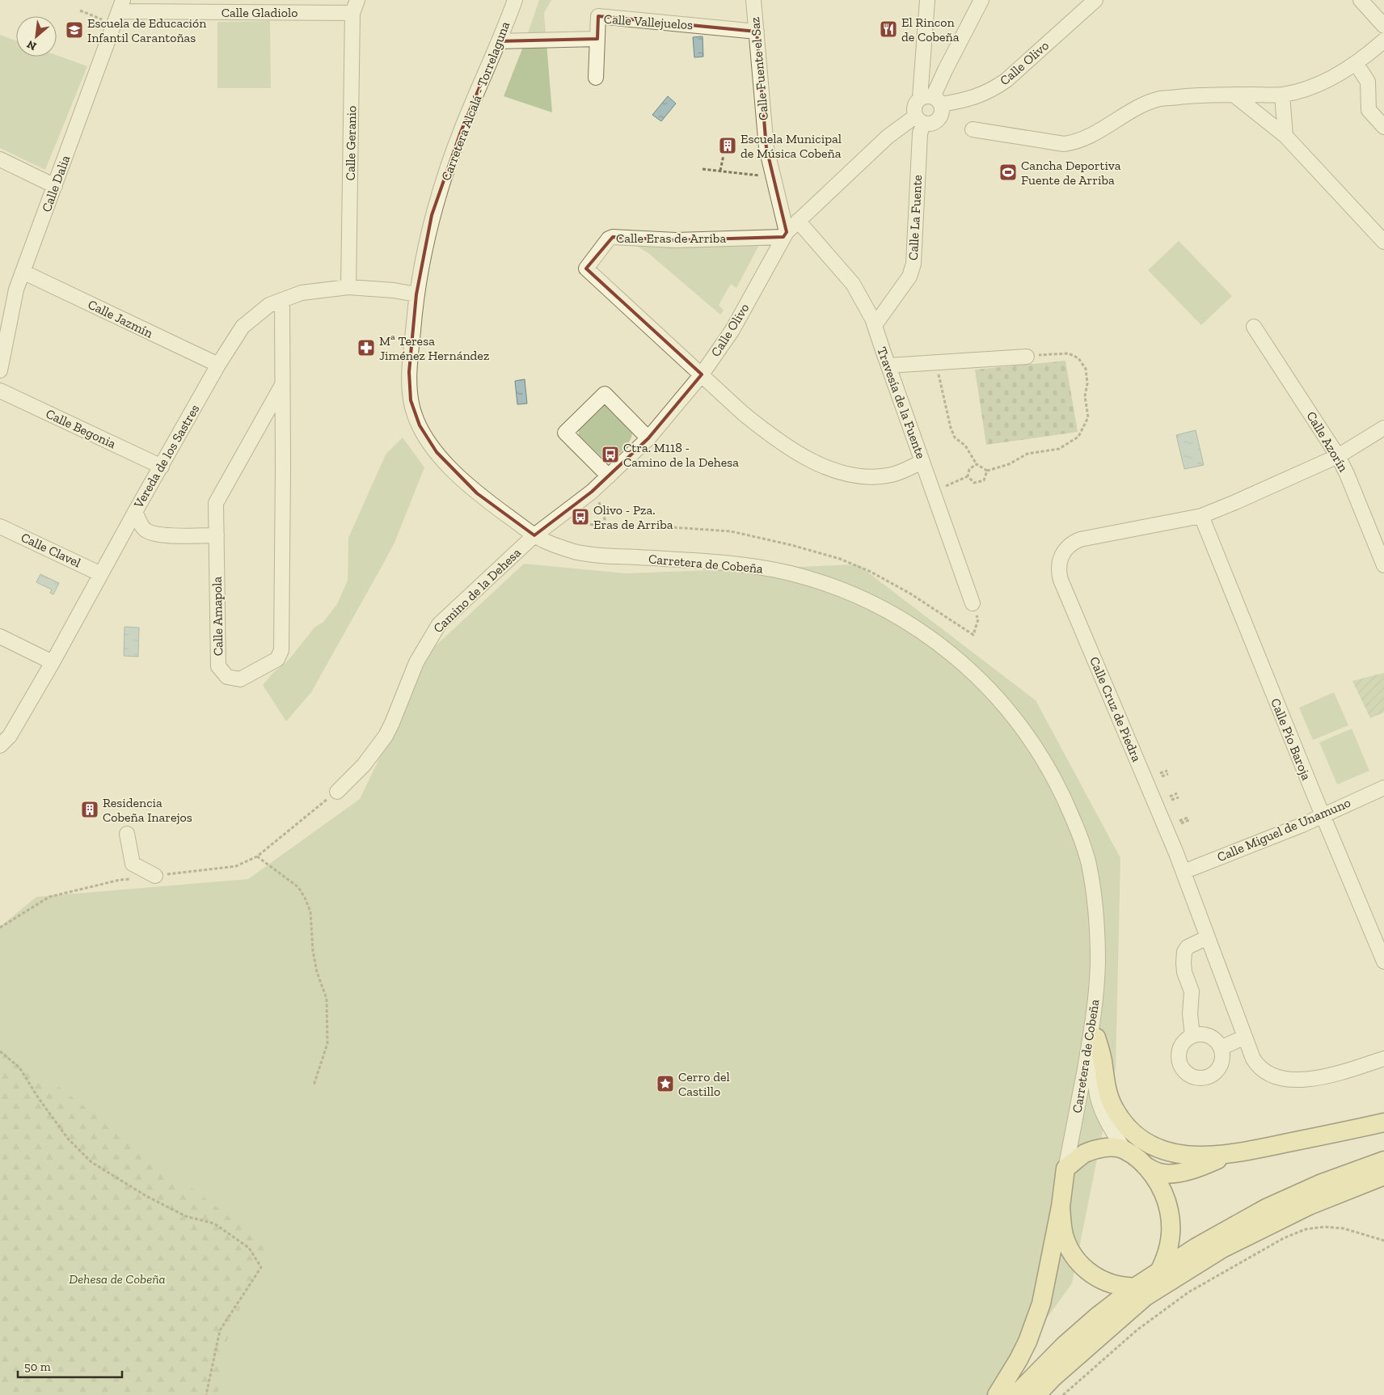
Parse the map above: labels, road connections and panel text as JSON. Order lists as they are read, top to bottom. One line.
{"streets":{"street":["Calle Gladiolo","Calle Vallejuelos","Calle Olivo","Calle Fuente el Saz","Carretera Alcalá - Torrelaguna","Calle Geranio","Calle Dalia","Calle La Fuente","Calle Eras de Arriba","Calle Jazmín","Travesía de la Fuente","Calle Begonia","Calle Azorín","Vereda de los Sastres","Calle Clavel","Carretera de Cobeña","Camino de la Dehesa","Calle Amapola","Calle Cruz de Piedra","Calle Pío Baroja","Calle Miguel de Unamuno"]},"crossings":[["Calle Gladiolo","Calle Geranio"],["Calle Gladiolo","Calle Dalia"],["Calle Vallejuelos","Calle Fuente el Saz"],["Calle Olivo","Calle Fuente el Saz"],["Calle Olivo","Carretera Alcalá - Torrelaguna"],["Calle Olivo","Calle La Fuente"],["Calle Olivo","Calle Eras de Arriba"],["Calle Olivo","Travesía de la Fuente"],["Calle Olivo","Carretera de Cobeña"],["Calle Olivo","Camino de la Dehesa"],["Calle Fuente el Saz","Calle Eras de Arriba"],["Carretera Alcalá - Torrelaguna","Vereda de los Sastres"],["Carretera Alcalá - Torrelaguna","Carretera de Cobeña"],["Carretera Alcalá - Torrelaguna","Camino de la Dehesa"],["Calle Geranio","Vereda de los Sastres"],["Calle Dalia","Calle Jazmín"],["Calle La Fuente","Travesía de la Fuente"],["Calle Jazmín","Vereda de los Sastres"],["Calle Begonia","Vereda de los Sastres"],["Calle Azorín","Calle Cruz de Piedra"],["Vereda de los Sastres","Calle Clavel"],["Vereda de los Sastres","Calle Amapola"],["Carretera de Cobeña","Camino de la Dehesa"],["Calle Cruz de Piedra","Calle Pío Baroja"],["Calle Cruz de Piedra","Calle Miguel de Unamuno"],["Calle Pío Baroja","Calle Miguel de Unamuno"]],"parks":["Dehesa de Cobeña"],"places":{"restaurant":["El Rincon de Cobeña"],"school or university":["Escuela de Educación Infantil Carantoñas"],"building":["Escuela Municipal de Música Cobeña","Residencia Cobeña Inarejos"],"sports":["Cancha Deportiva Fuente de Arriba"],"pharmacy":["Mª Teresa Jiménez Hernández"],"bus stop":["Ctra. M118 - Camino de la Dehesa","Olivo - Pza. Eras de Arriba"],"place":["Cerro del Castillo"]},"scale_bar":"50 m","north":"bottom left"}
